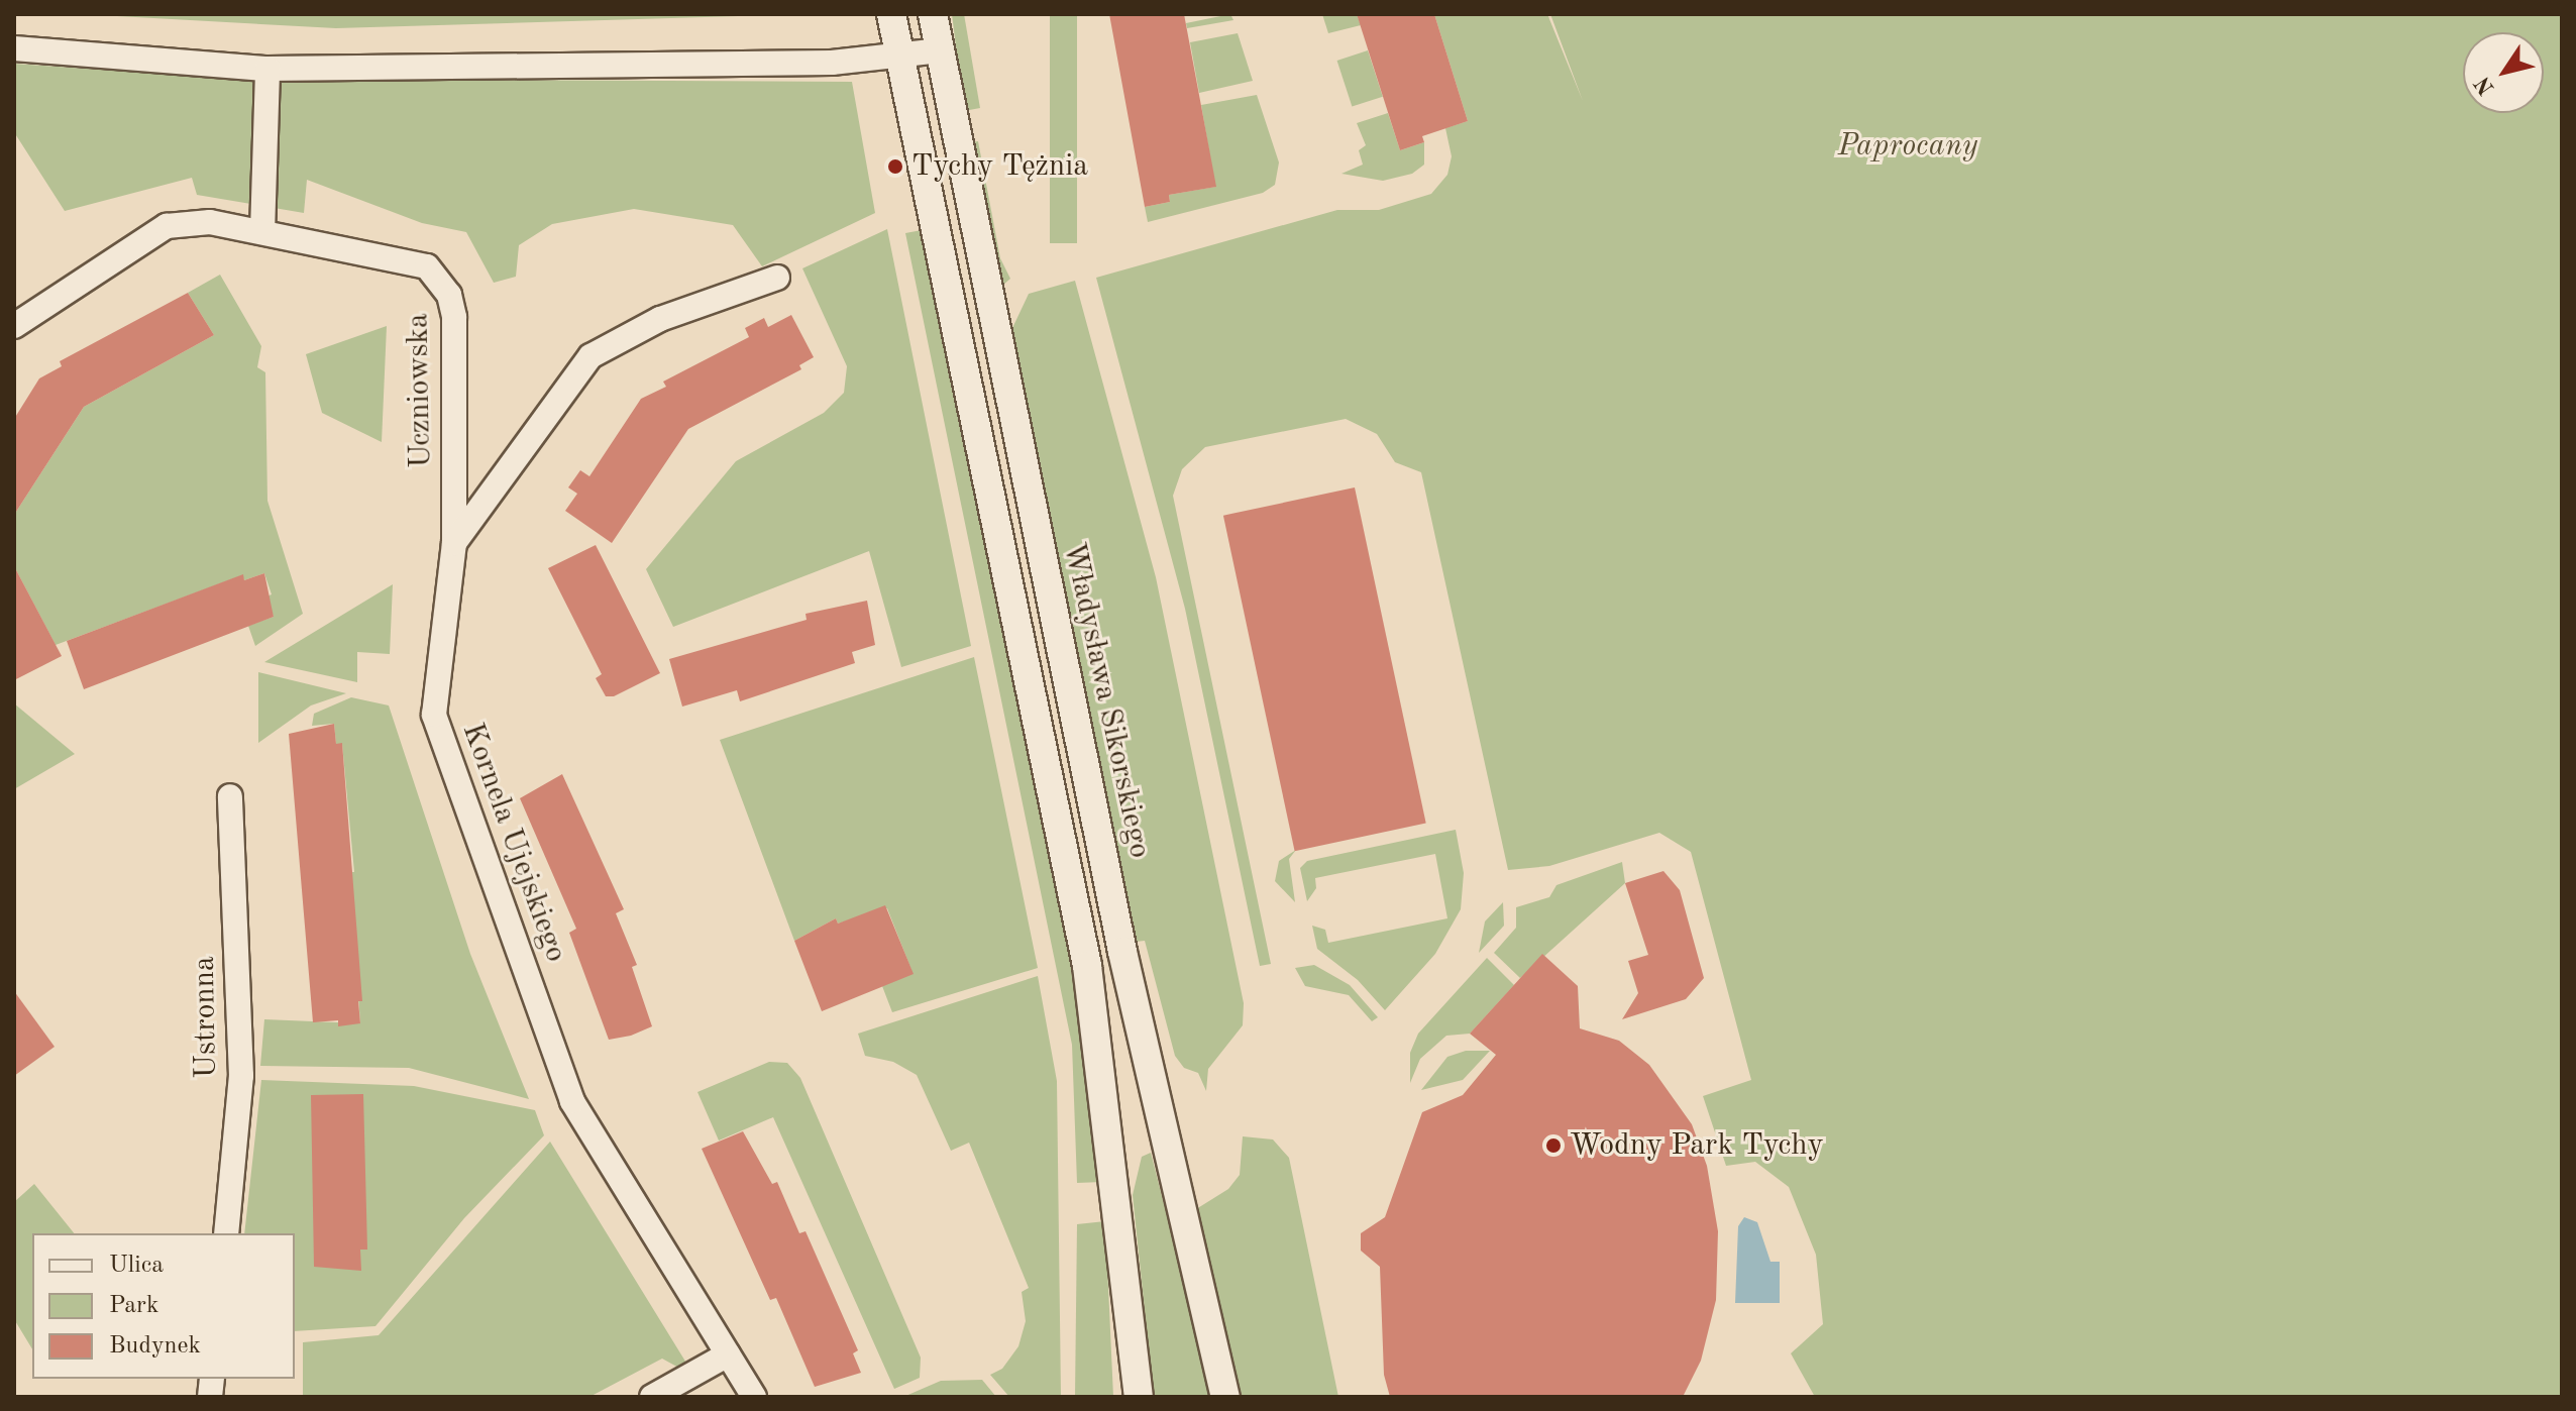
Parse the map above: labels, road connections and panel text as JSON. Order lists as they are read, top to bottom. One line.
{"streets":{"street":["Uczniowska","Władysława Sikorskiego","Kornela Ujejskiego","Ustronna"]},"crossings":[["Uczniowska","Kornela Ujejskiego"]],"parks":["Paprocany"],"places":["Tychy Tężnia","Wodny Park Tychy"],"legend":["Ulica","Park","Budynek"],"north":"bottom left"}
